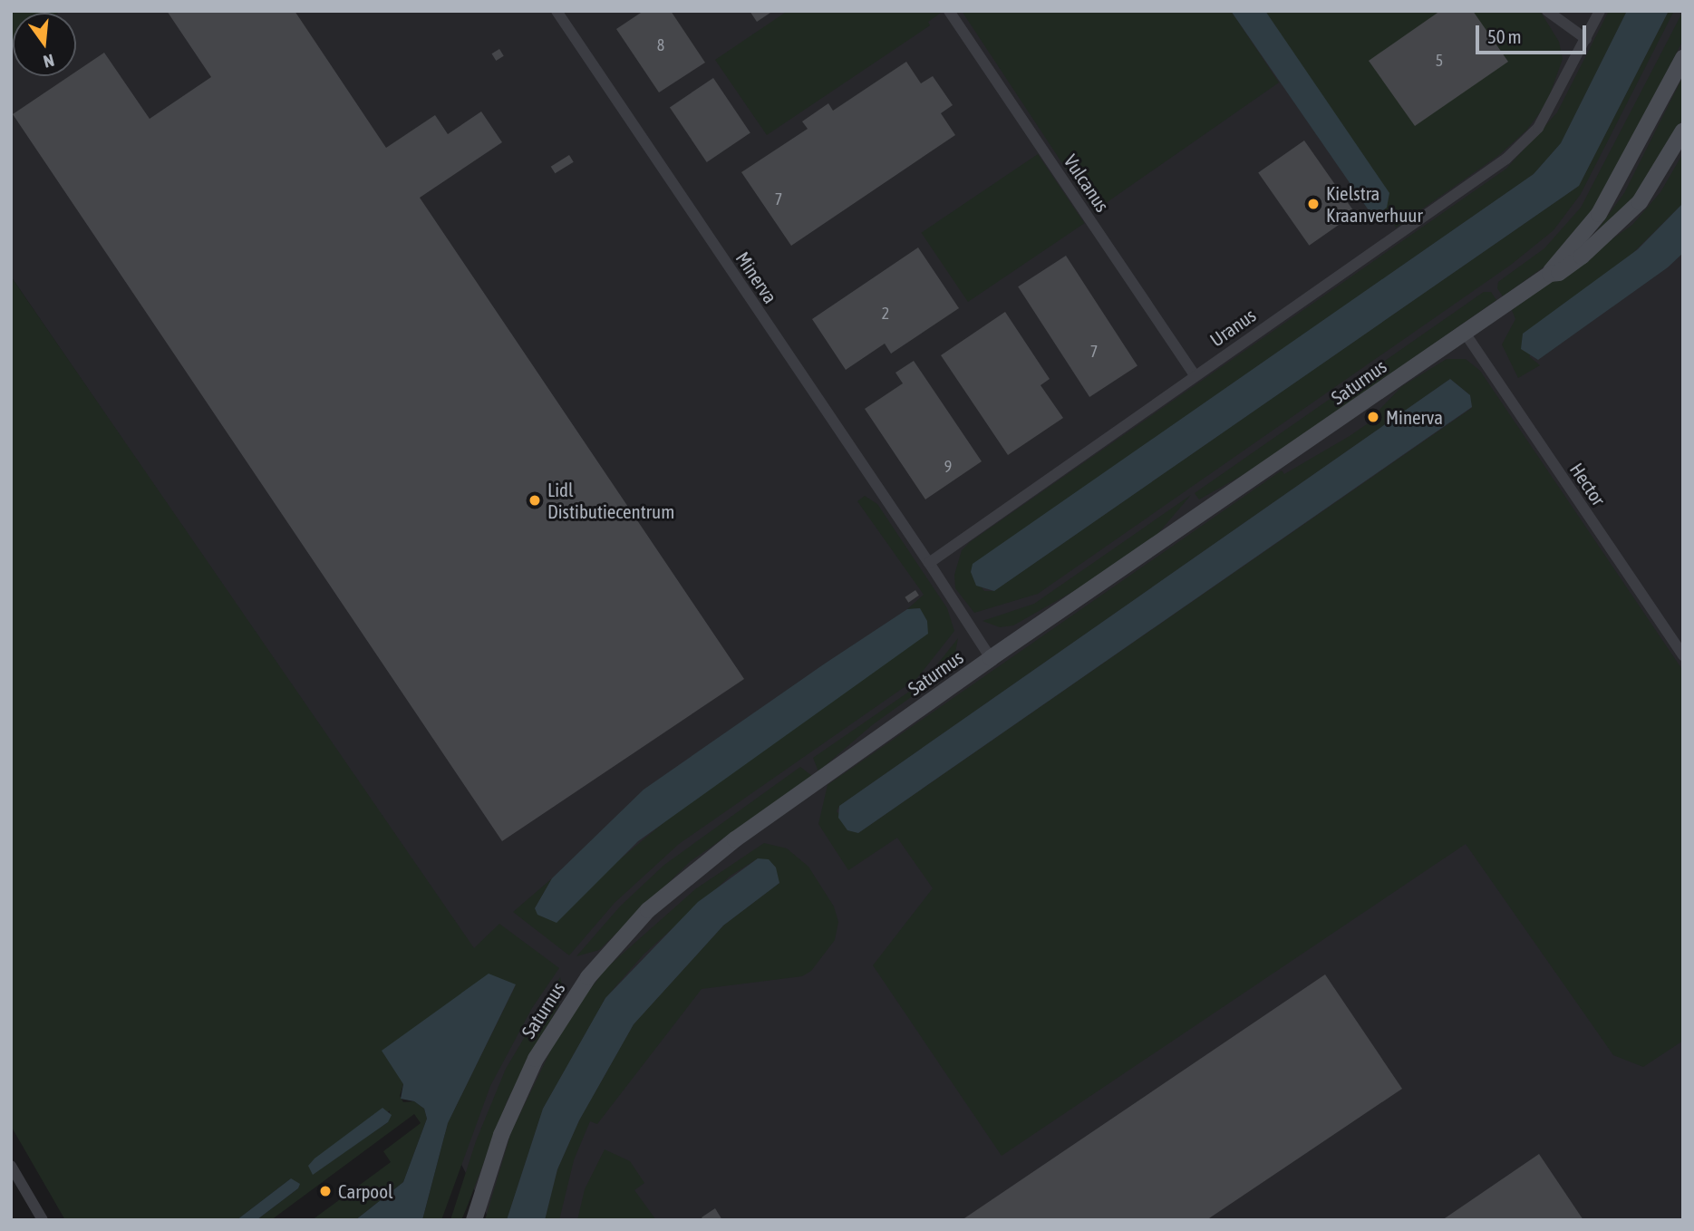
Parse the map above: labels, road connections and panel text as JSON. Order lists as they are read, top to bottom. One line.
{"streets":{"main road":["Saturnus"],"street":["Vulcanus","Minerva","Uranus","Hector"]},"crossings":[["Vulcanus","Uranus"],["Minerva","Uranus"],["Saturnus","Hector"]],"places":["Kielstra Kraanverhuur","Minerva","Lidl Distibutiecentrum","Carpool"],"house_numbers":["8","5","7","2","7","9"],"scale_bar":"50 m","north":"bottom"}
